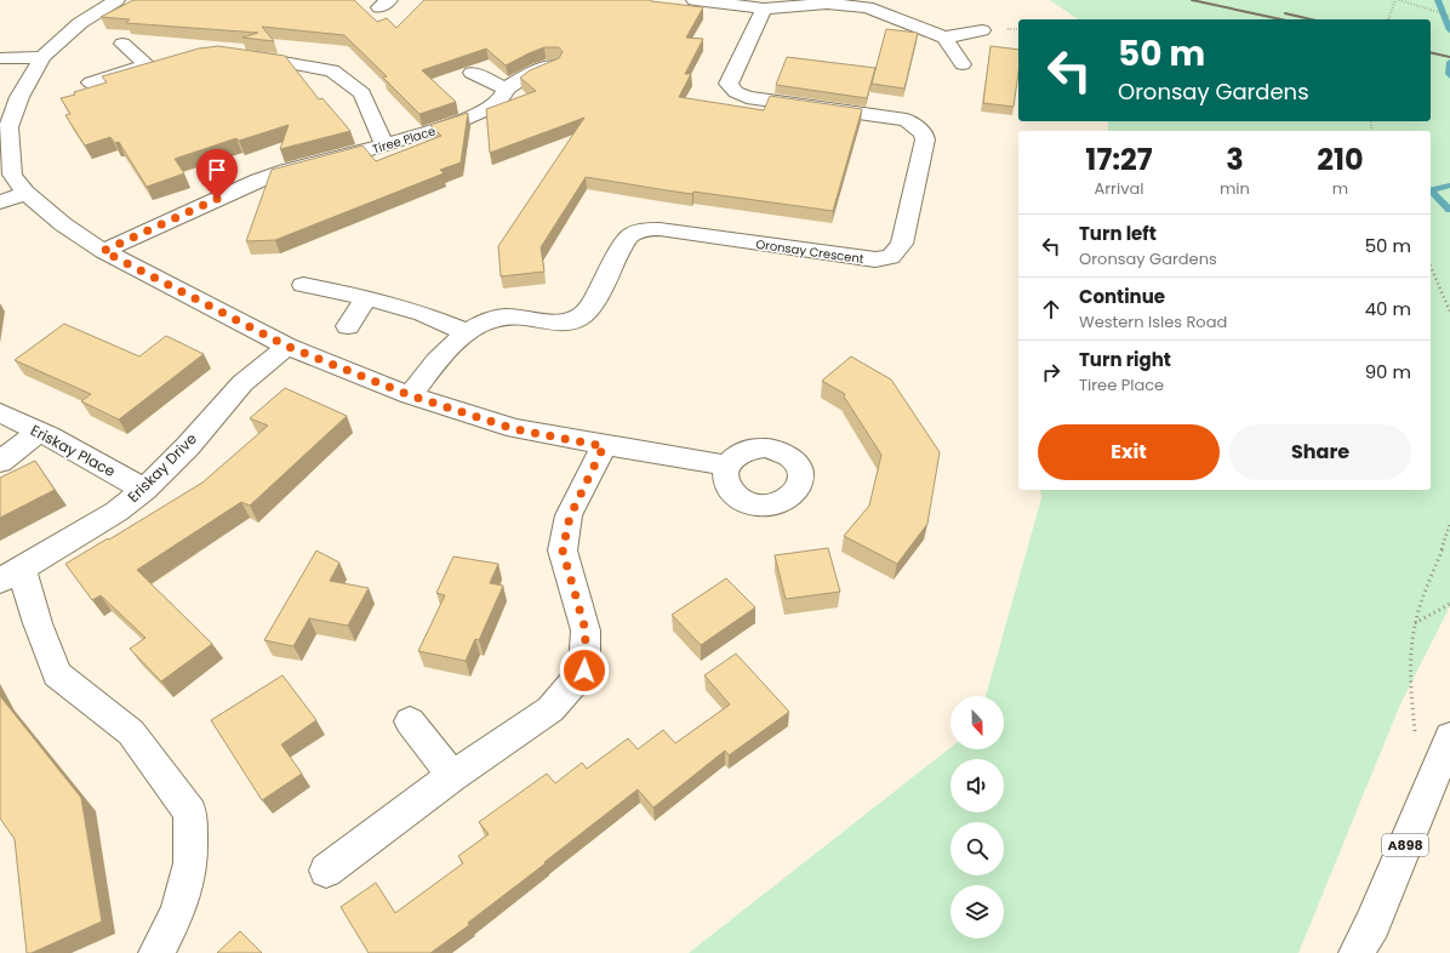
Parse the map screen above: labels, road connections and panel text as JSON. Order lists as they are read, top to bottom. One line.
{"streets":{"street":["Tiree Place","Oronsay Crescent","Eriskay Place","Eriskay Drive","A898"]},"crossings":[["Eriskay Place","Eriskay Drive"]],"north":"bottom","page":{"turn":["50 m","Oronsay Gardens"],"eta":["17:27","Arrival","3","min","210","m"],"list":[{"name":"Turn left","note":"Oronsay Gardens","value":"50 m"},{"name":"Continue","note":"Western Isles Road","value":"40 m"},{"name":"Turn right","note":"Tiree Place","value":"90 m"}],"buttons":["Exit","Share"]}}
